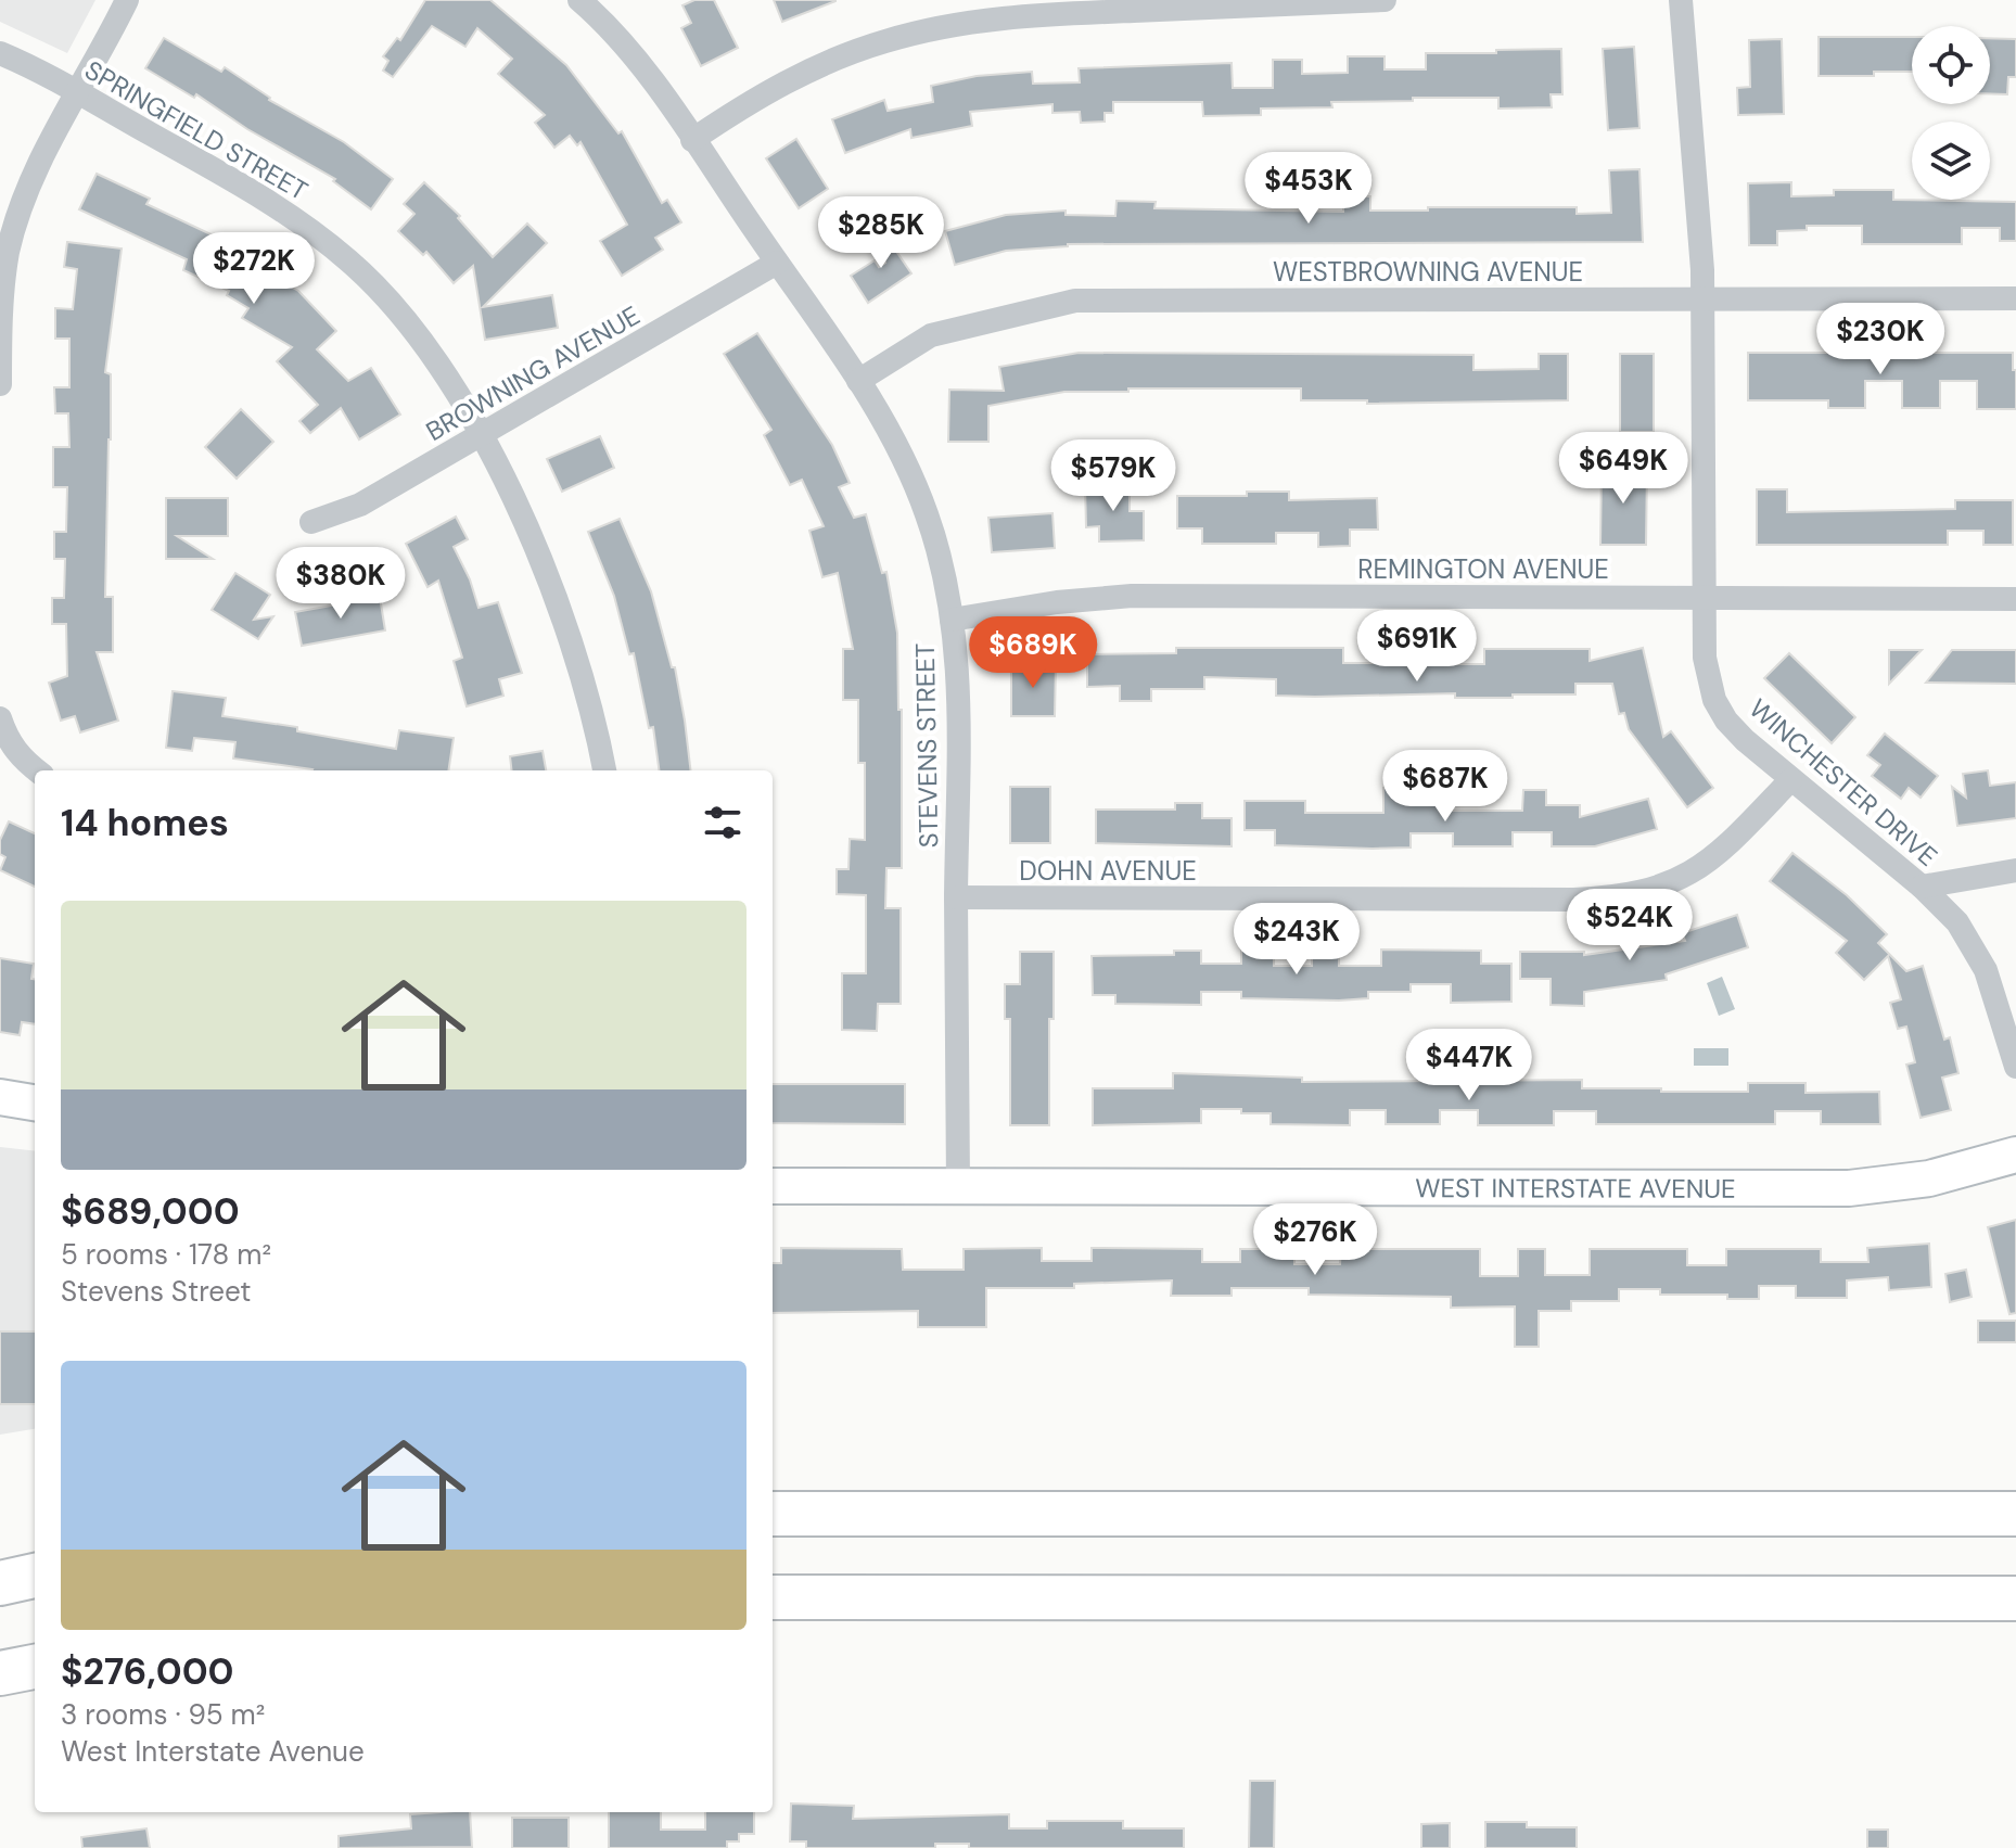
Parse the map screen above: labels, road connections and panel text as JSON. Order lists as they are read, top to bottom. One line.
{"streets":{"street":["SPRINGFIELD STREET","WESTBROWNING AVENUE","BROWNING AVENUE","REMINGTON AVENUE","STEVENS STREET","WINCHESTER DRIVE","DOHN AVENUE","WEST INTERSTATE AVENUE"]},"crossings":[["SPRINGFIELD STREET","BROWNING AVENUE"],["WESTBROWNING AVENUE","STEVENS STREET"],["WESTBROWNING AVENUE","WINCHESTER DRIVE"],["BROWNING AVENUE","STEVENS STREET"],["REMINGTON AVENUE","STEVENS STREET"],["REMINGTON AVENUE","WINCHESTER DRIVE"],["STEVENS STREET","DOHN AVENUE"],["STEVENS STREET","WEST INTERSTATE AVENUE"],["WINCHESTER DRIVE","DOHN AVENUE"]],"page":{"price":["$453K","$285K","$272K","$230K","$649K","$579K","$380K","$691K","$689K","$687K","$524K","$243K","$447K","$276K"],"heading":"14 homes","list":[{"name":"$689,000","note":"5 rooms · 178 m² · Stevens Street"},{"name":"$276,000","note":"3 rooms · 95 m² · West Interstate Avenue"}]}}
